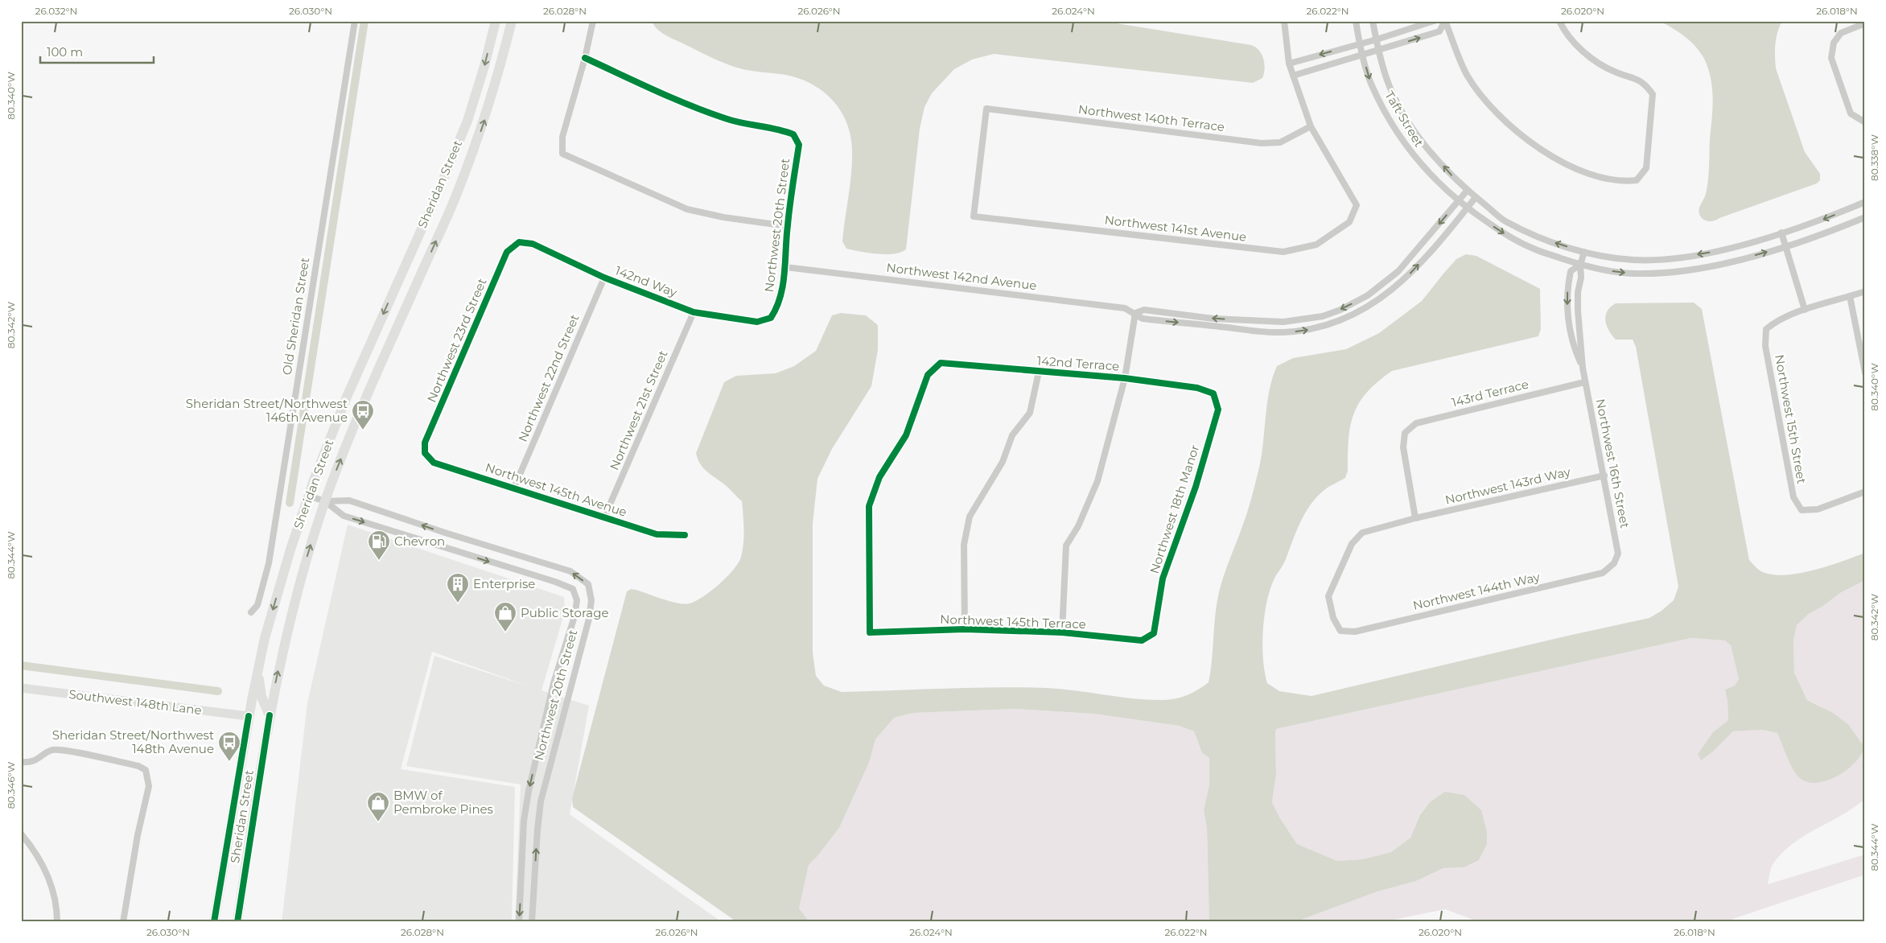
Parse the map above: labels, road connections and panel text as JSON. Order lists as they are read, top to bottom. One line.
{"streets":{"main road":["Sheridan Street"],"street":["Northwest 140th Terrace","Taft Street","Northwest 20th Street","Northwest 141st Avenue","Northwest 142nd Avenue","142nd Way","Old Sheridan Street","Northwest 23rd Street","142nd Terrace","Northwest 22nd Street","143rd Terrace","Northwest 21st Street","Northwest 15th Street","Northwest 16th Street","Northwest 143rd Way","Northwest 145th Avenue","Northwest 18th Manor","Northwest 144th Way","Northwest 145th Terrace","Southwest 148th Lane"]},"crossings":[["Northwest 140th Terrace","Northwest 141st Avenue"],["Taft Street","Northwest 142nd Avenue"],["Sheridan Street","Northwest 20th Street"],["Sheridan Street","Southwest 148th Lane"],["Northwest 20th Street","Northwest 142nd Avenue"],["Northwest 20th Street","142nd Way"],["142nd Way","Northwest 23rd Street"],["142nd Way","Northwest 22nd Street"],["142nd Way","Northwest 21st Street"],["Northwest 23rd Street","Northwest 145th Avenue"],["142nd Terrace","Northwest 18th Manor"],["142nd Terrace","Northwest 145th Terrace"],["Northwest 22nd Street","Northwest 145th Avenue"],["143rd Terrace","Northwest 16th Street"],["143rd Terrace","Northwest 143rd Way"],["Northwest 21st Street","Northwest 145th Avenue"],["Northwest 16th Street","Northwest 143rd Way"],["Northwest 16th Street","Northwest 144th Way"],["Northwest 143rd Way","Northwest 144th Way"],["Northwest 18th Manor","Northwest 145th Terrace"]],"places":{"bus stop":["Sheridan Street/Northwest 146th Avenue","Sheridan Street/Northwest 148th Avenue"],"fuel station":["Chevron"],"building":["Enterprise"],"shop":["Public Storage","BMW of Pembroke Pines"]},"scale_bar":"100 m","coordinates":["26.032°N","26.030°N","26.028°N","26.026°N","26.024°N","26.022°N","26.020°N","26.018°N","80.340°W","80.338°W","80.342°W","80.344°W","80.346°W"]}
